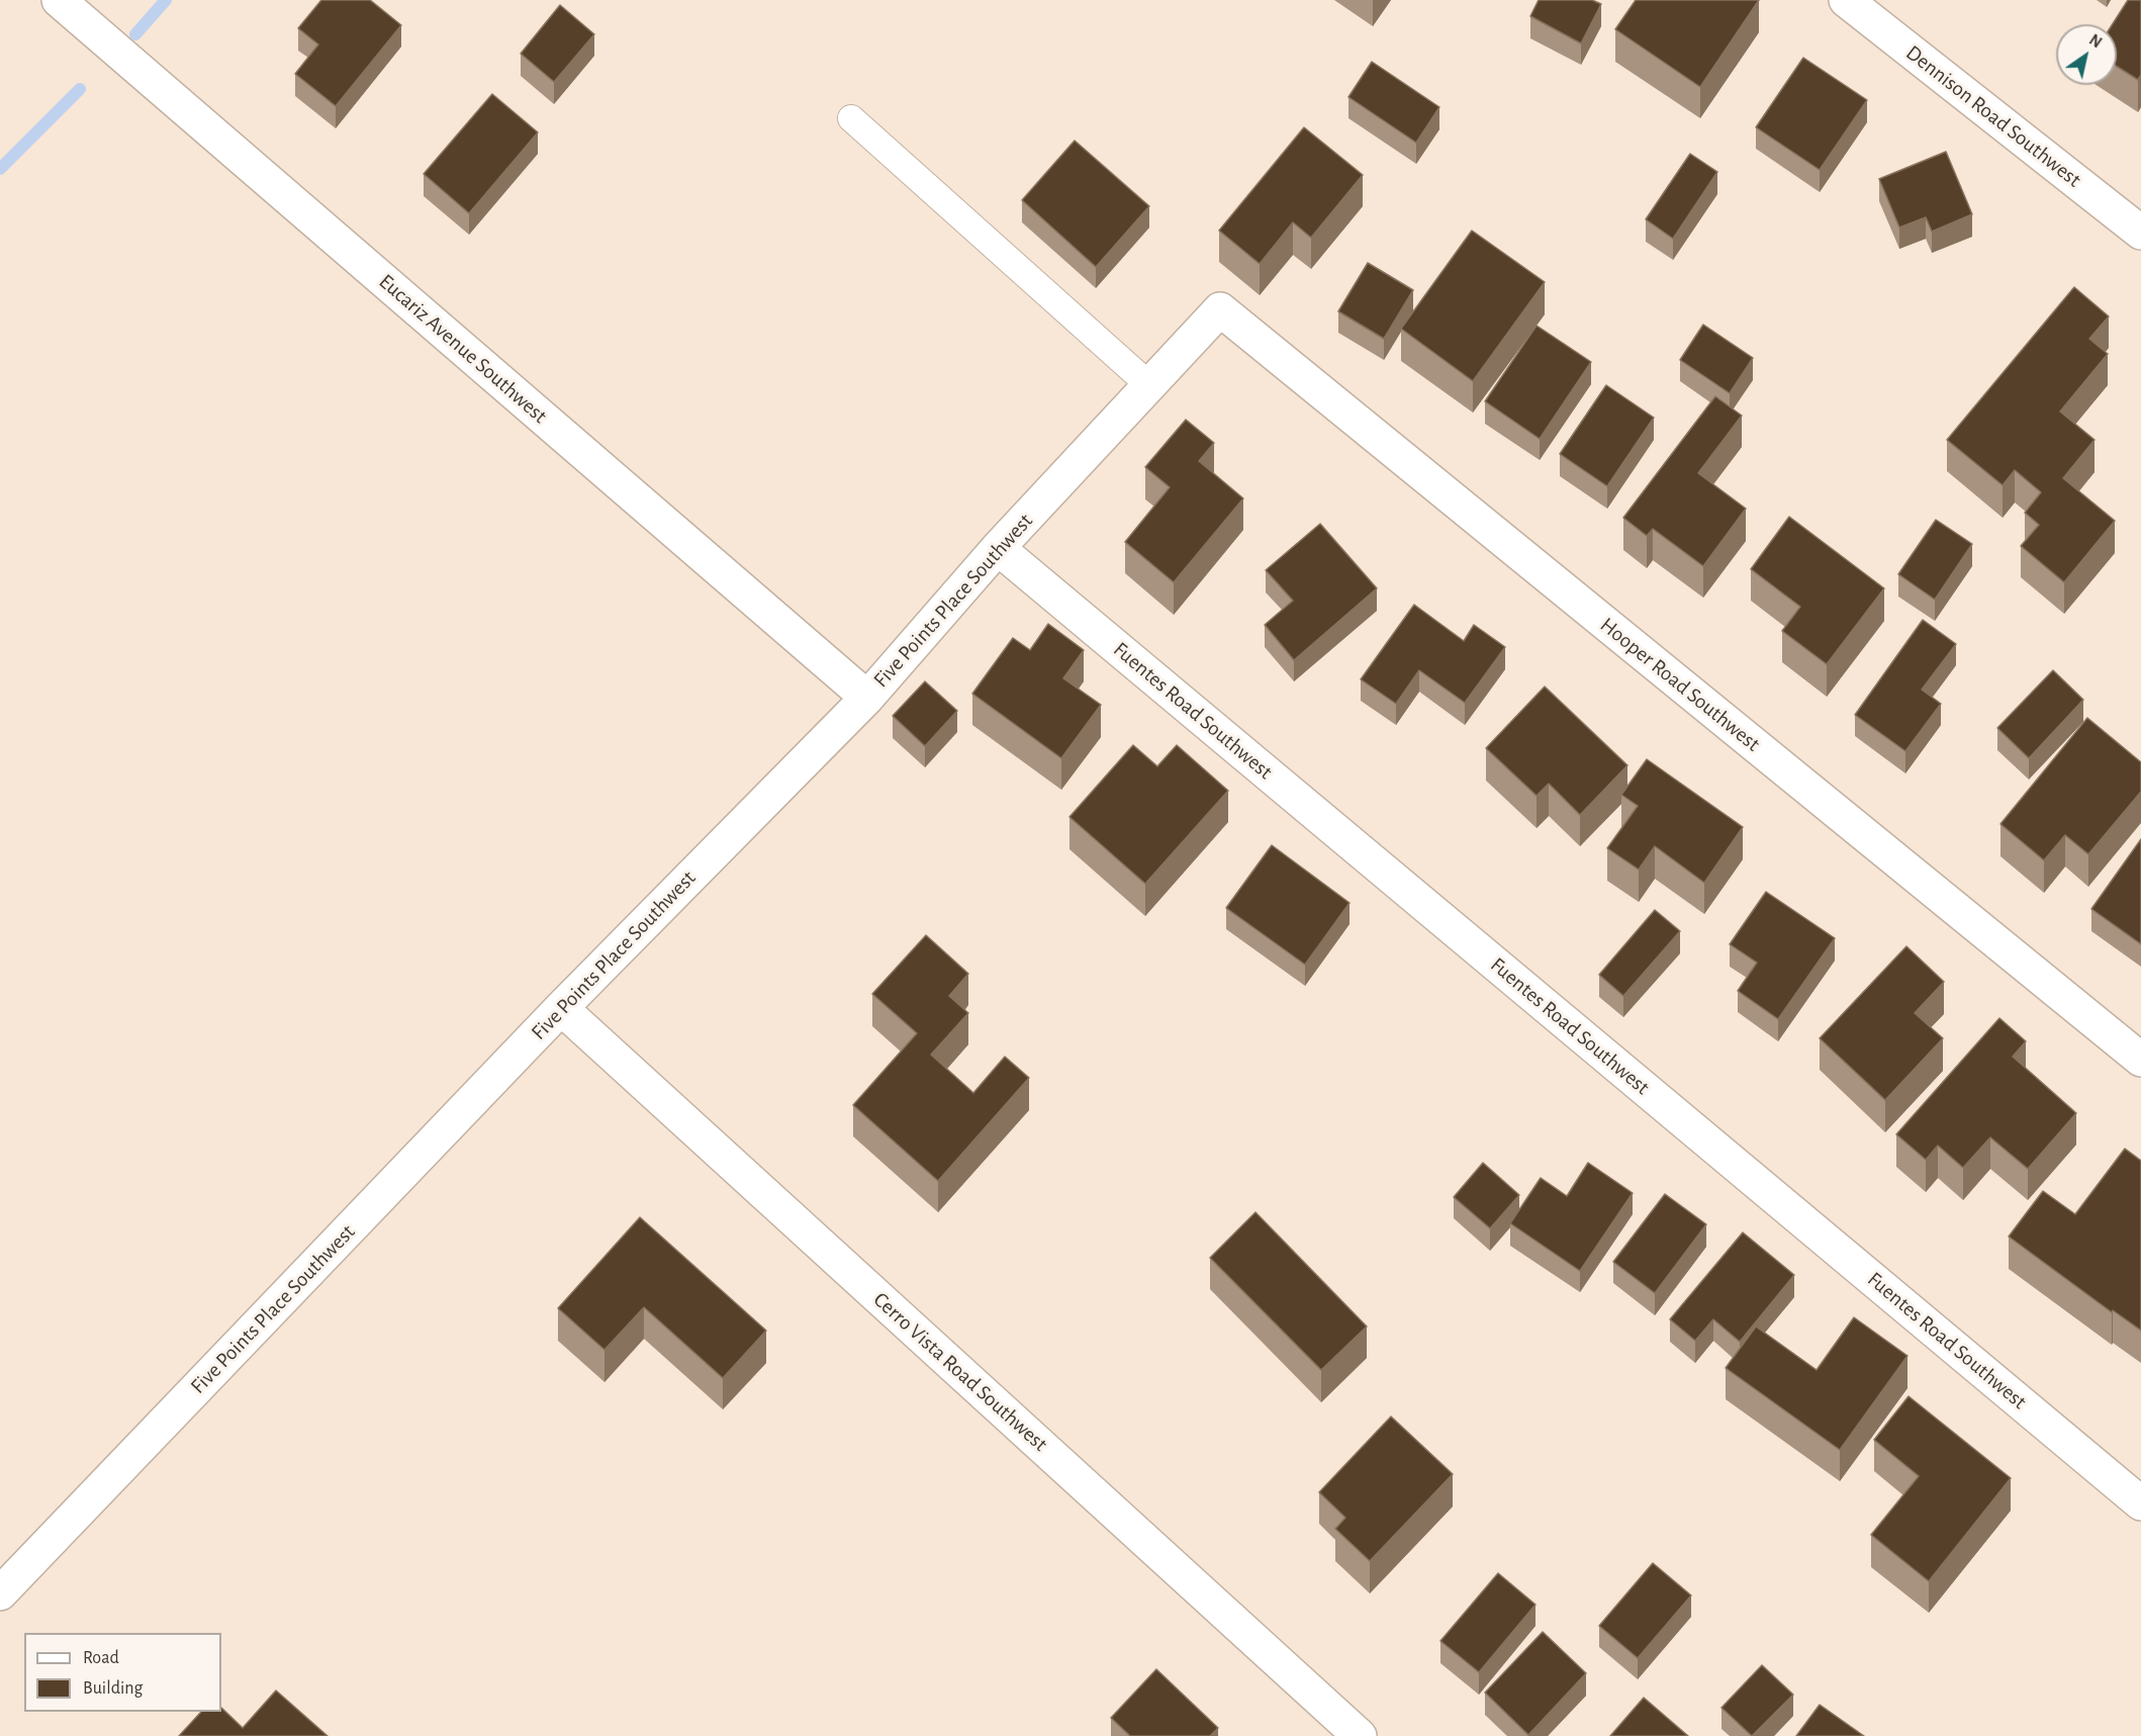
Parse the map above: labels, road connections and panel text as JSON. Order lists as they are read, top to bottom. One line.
{"streets":{"street":["Dennison Road Southwest","Eucariz Avenue Southwest","Five Points Place Southwest","Hooper Road Southwest","Fuentes Road Southwest","Cerro Vista Road Southwest"]},"crossings":[["Eucariz Avenue Southwest","Five Points Place Southwest"],["Five Points Place Southwest","Hooper Road Southwest"],["Five Points Place Southwest","Fuentes Road Southwest"],["Five Points Place Southwest","Cerro Vista Road Southwest"]],"legend":["Road","Building"],"north":"top right"}
